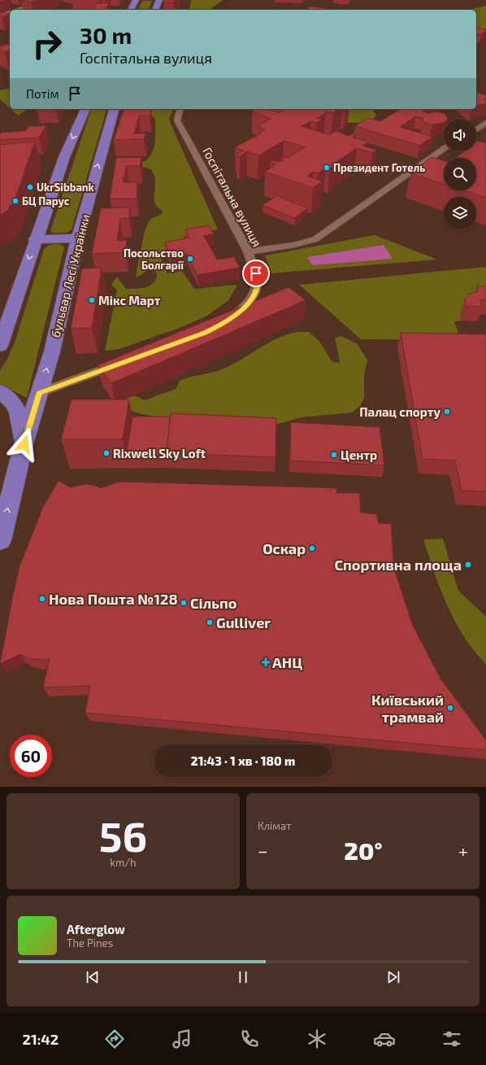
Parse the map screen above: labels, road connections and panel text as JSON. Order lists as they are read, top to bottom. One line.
{"streets":{"main road":["бульвар Лесі Українки"],"street":["Госпітальна вулиця"]},"places":{"other":["Президент Готель","UkrSibbank","БЦ Парус","Посольство Болгарії","Мікс Март","Палац спорту","Rixwell Sky Loft","Центр","Оскар","Спортивна площа","Нова Пошта №128","Сільпо","Gulliver","Київський трамвай"],"health":["АНЦ"]},"page":{"turn":["30 m","Госпітальна вулиця"],"then":"Потім","limit":"60","trip":"21:43 · 1 хв · 180 m","tile":[["56","km/h"],"Клімат"],"heat":["−","20°","+"],"song":["Afterglow","The Pines"],"tabs":"21:42"}}
